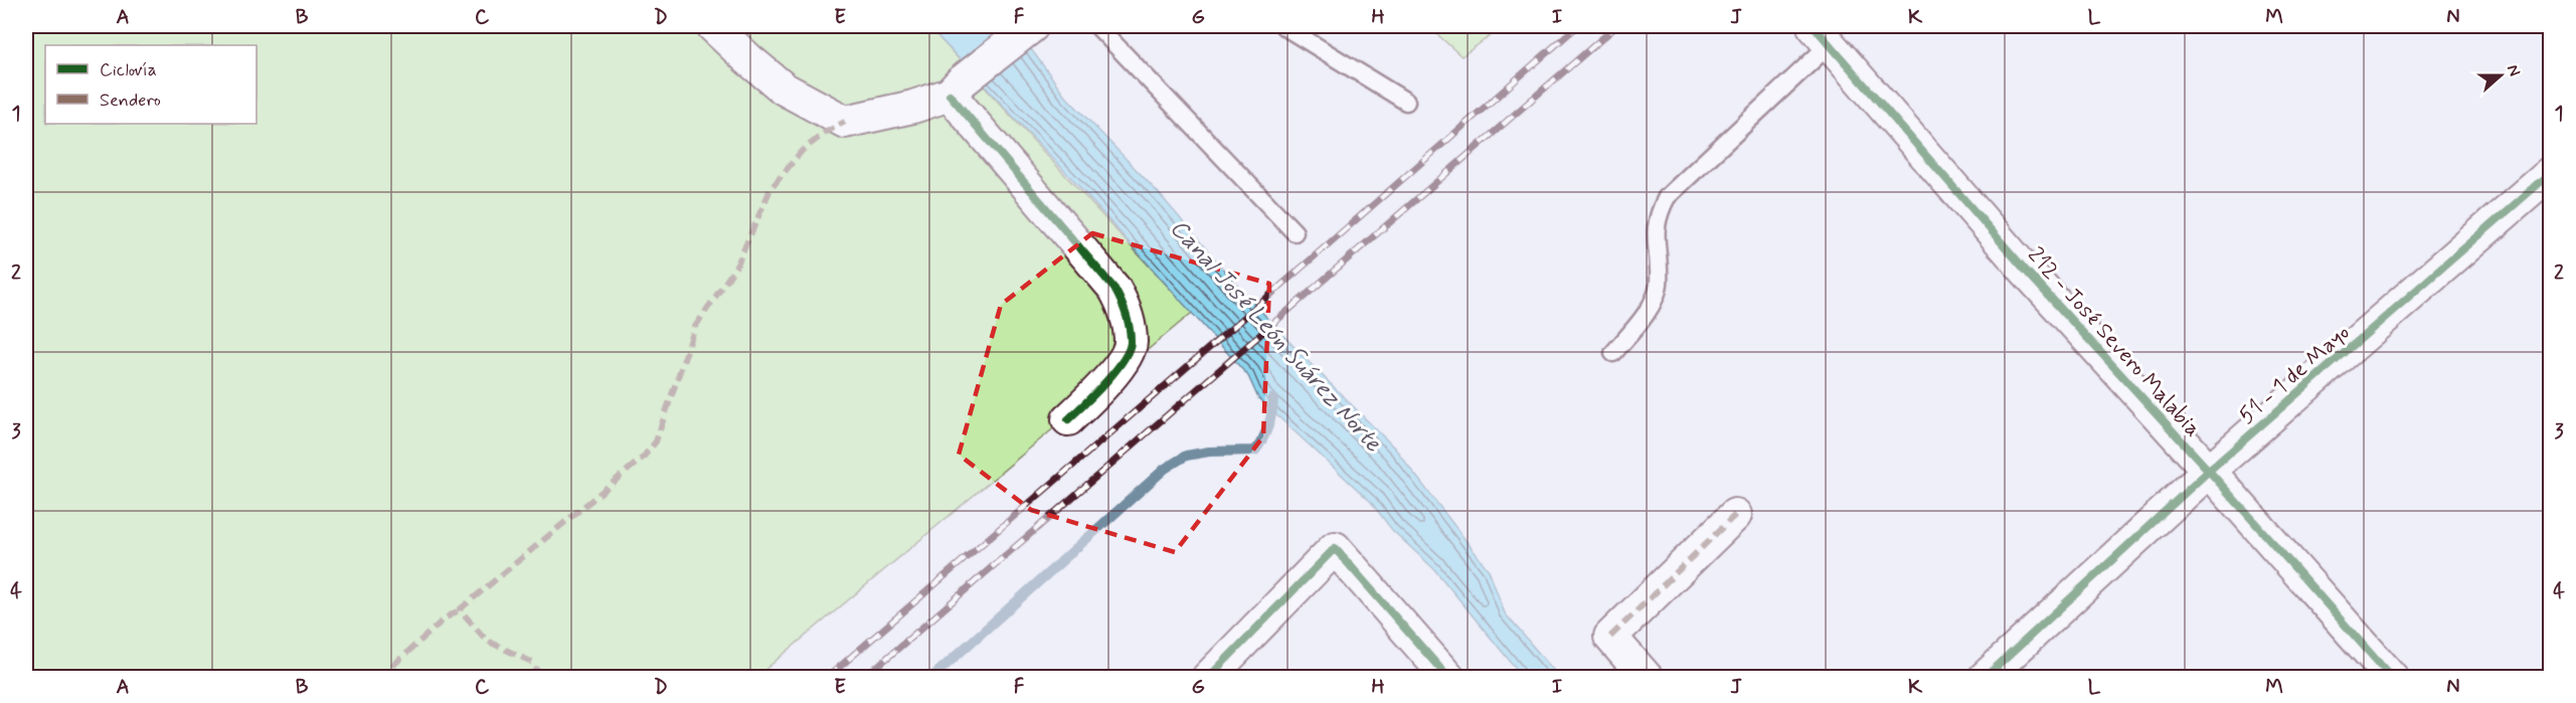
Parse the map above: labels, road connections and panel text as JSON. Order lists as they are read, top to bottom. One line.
{"streets":{"street":["212 - José Severo Malabia","51 - 1 de Mayo"]},"crossings":[["212 - José Severo Malabia","51 - 1 de Mayo"]],"water":["Canal José León Suárez Norte"],"legend":["Ciclovía","Sendero"],"north":"right","grid":{"columns":["A","B","C","D","E","F","G","H","I","J","K","L","M","N"],"rows":["1","2","3","4"]}}
